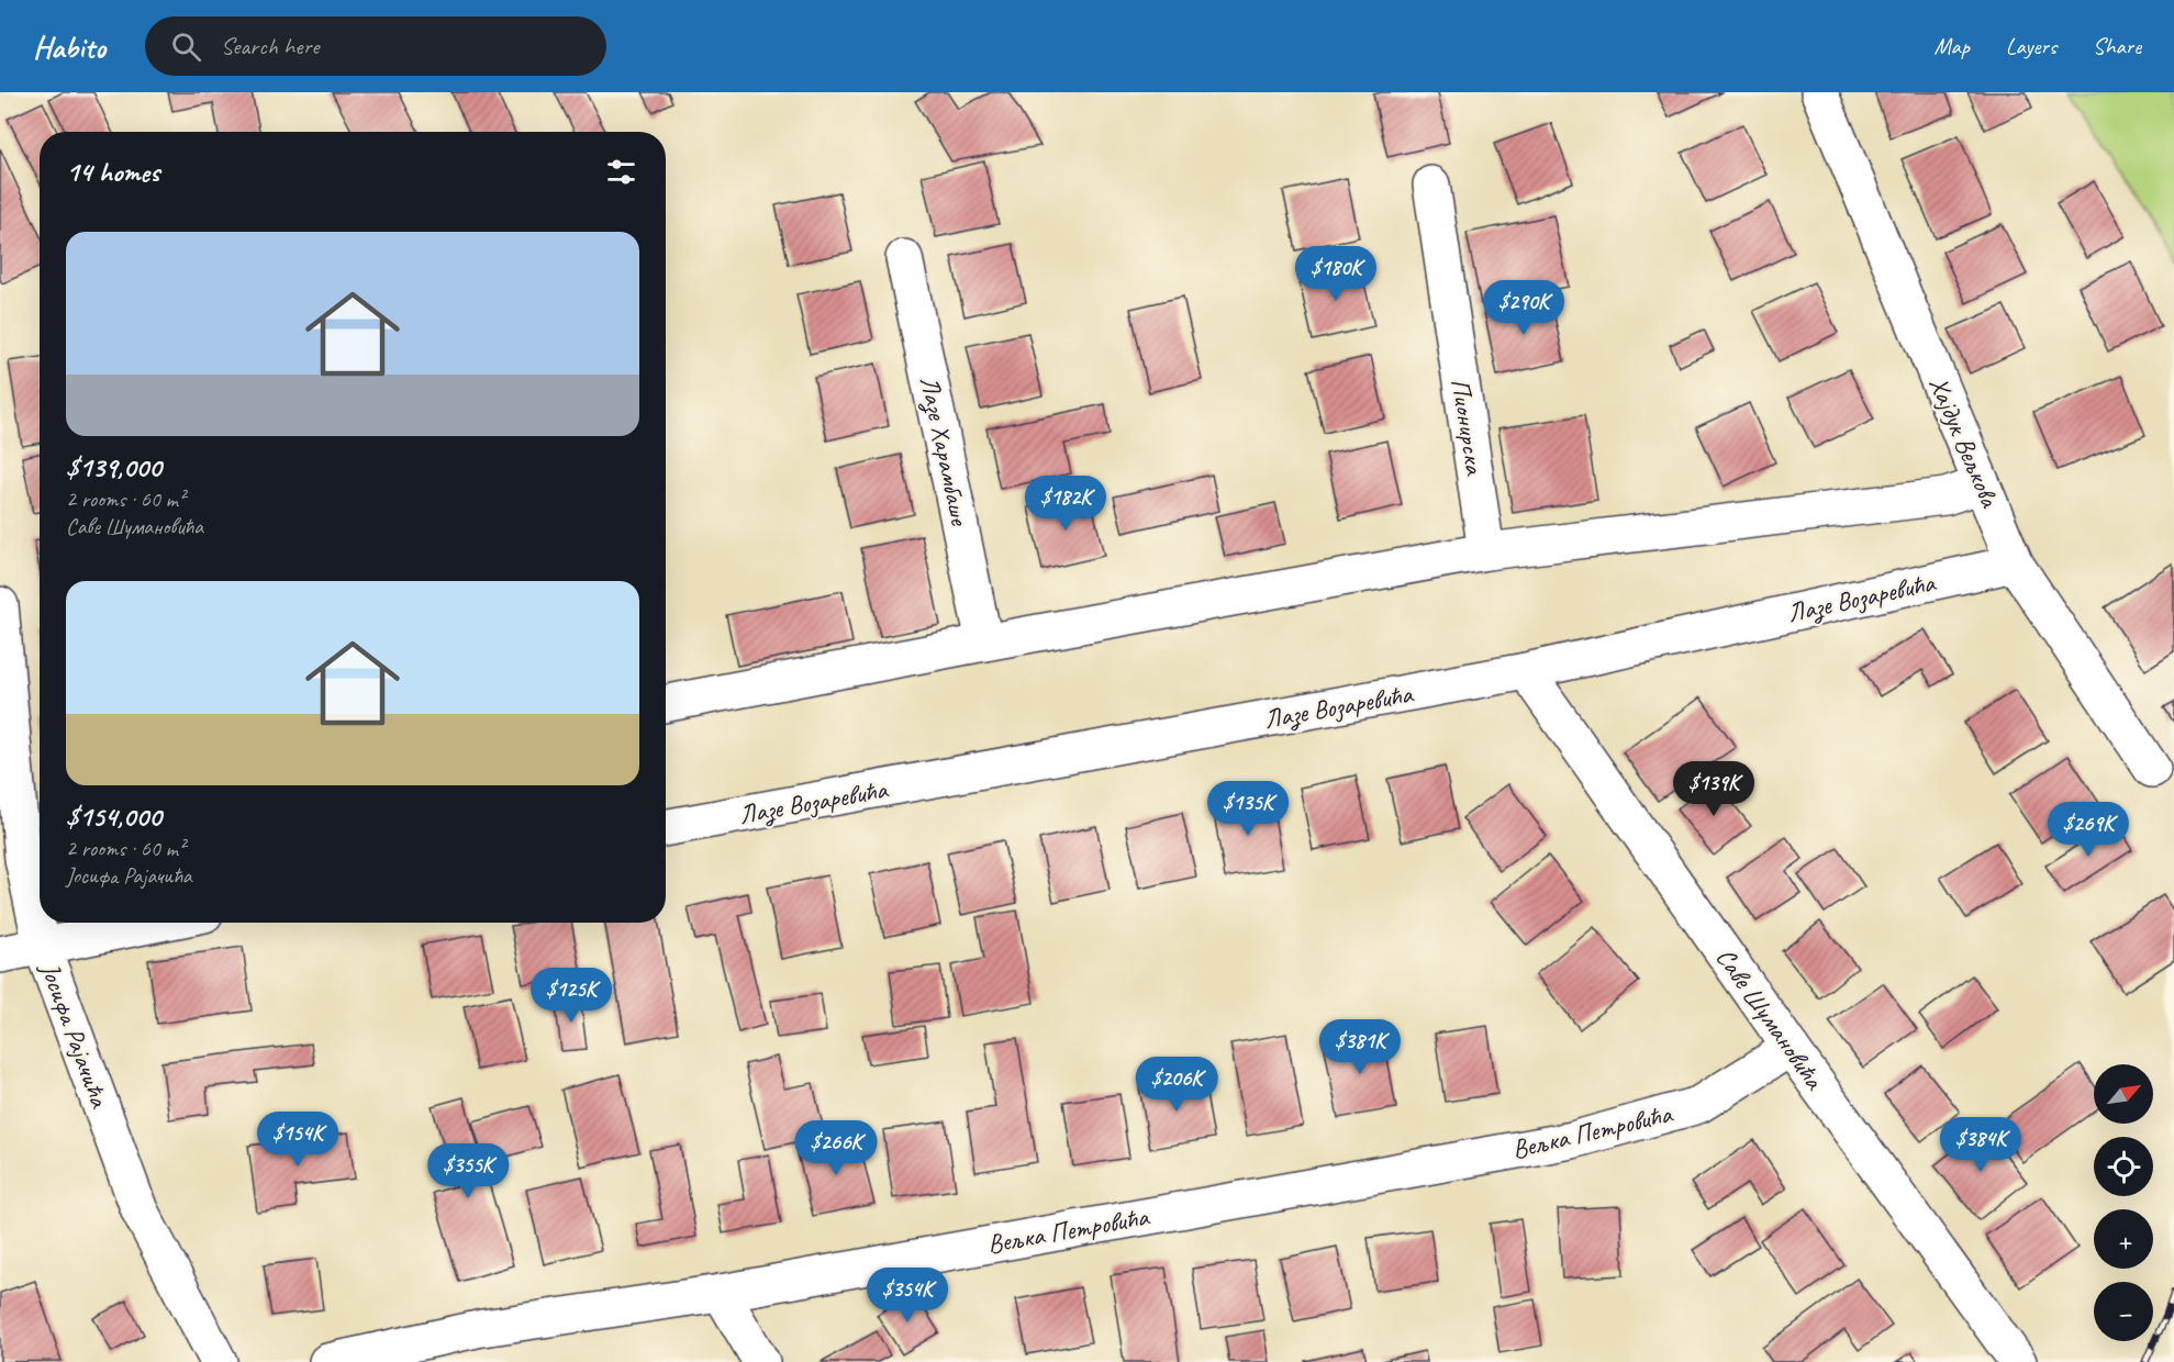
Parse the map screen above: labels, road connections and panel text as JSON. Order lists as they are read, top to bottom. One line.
{"streets":{"street":["Пионирска","Хајдук Вељкова","Лазе Харамбаше","Лазе Возаревића","Саве Шумановића","Јосифа Рајачића","Вељка Петровића"]},"crossings":[["Хајдук Вељкова","Лазе Возаревића"],["Лазе Возаревића","Саве Шумановића"],["Саве Шумановића","Вељка Петровића"]],"north":"top right","page":{"header":"Habito","search":"Search here","nav":["Map","Layers","Share"],"heading":"14 homes","list":[{"name":"$139,000","note":"2 rooms · 60 m² · Саве Шумановића"},{"name":"$154,000","note":"2 rooms · 60 m² · Јосифа Рајачића"}],"price":["$180K","$290K","$182K","$139K","$135K","$269K","$125K","$381K","$206K","$154K","$384K","$266K","$355K","$354K"],"map_buttons":["+","−"]}}
